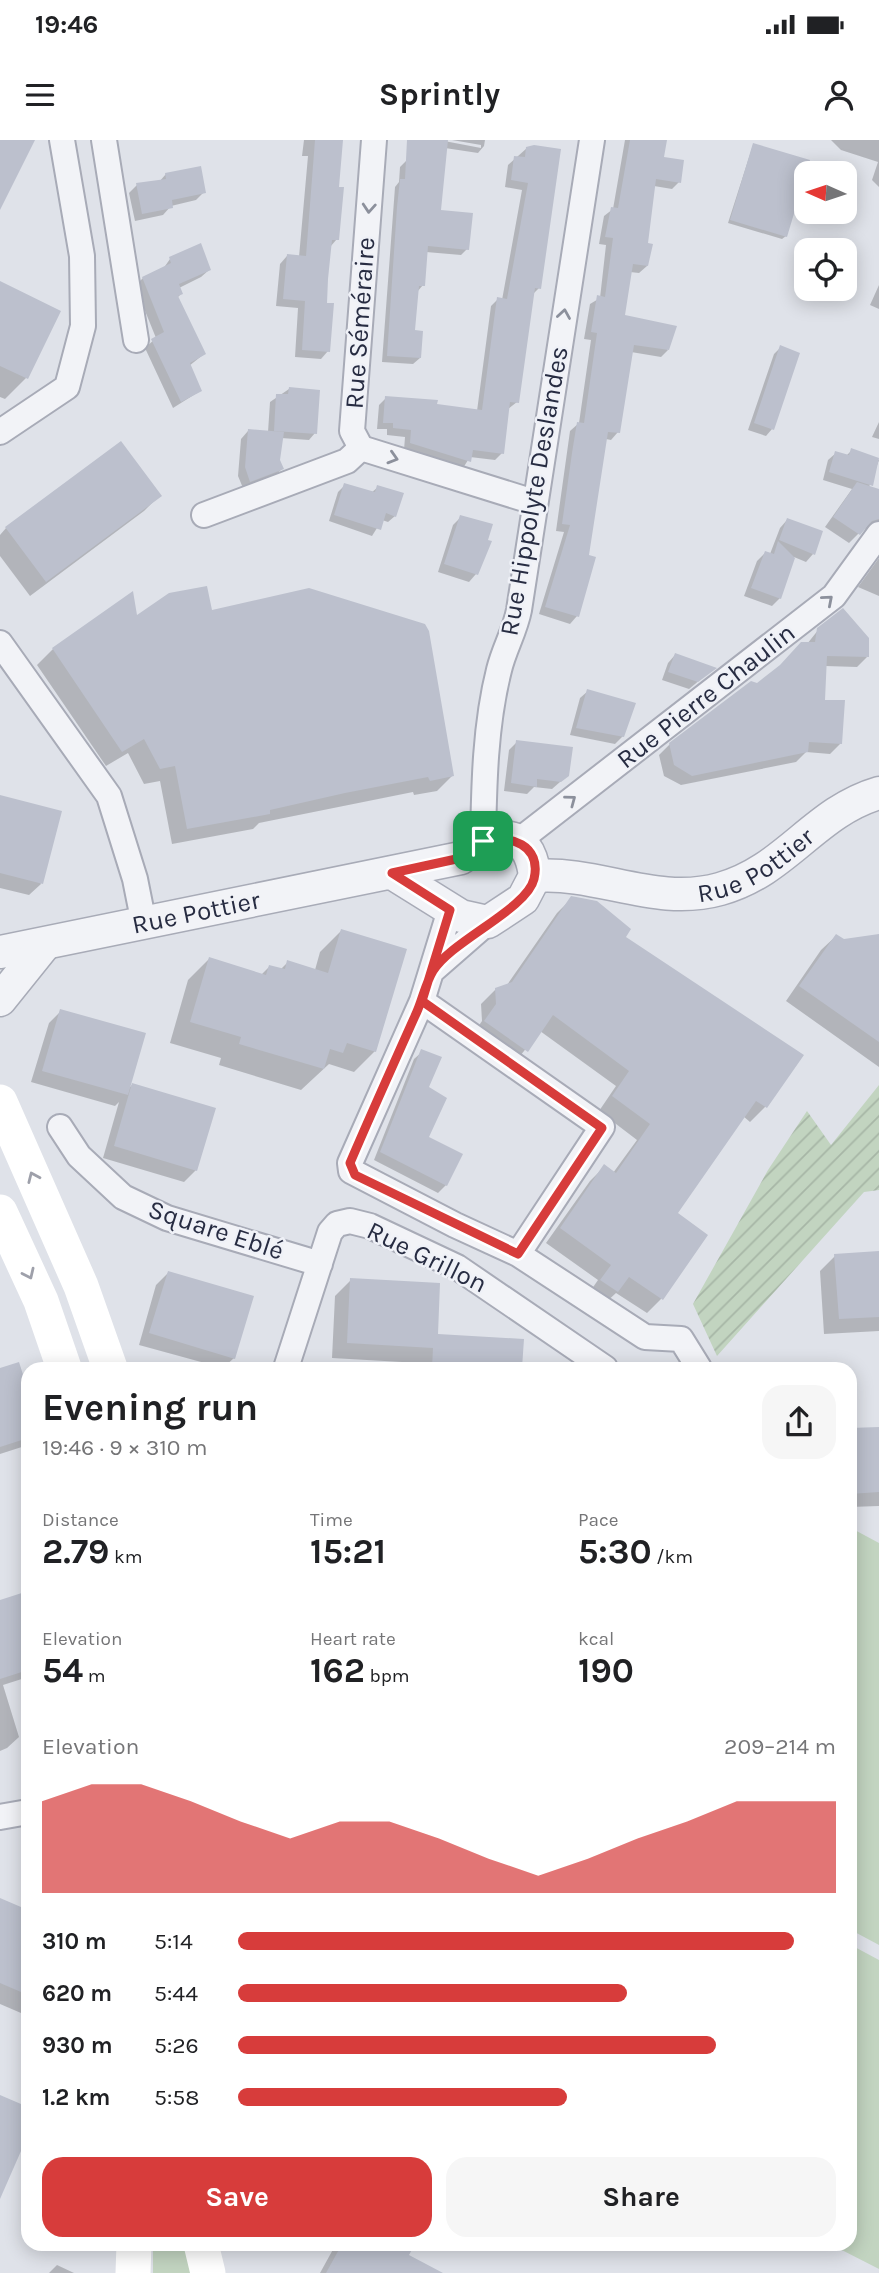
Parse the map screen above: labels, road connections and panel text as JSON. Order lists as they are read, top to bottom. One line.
{"streets":{"street":["Rue Séméraire","Rue Hippolyte Deslandes","Rue Pierre Chaulin","Rue Pottier","Square Eblé","Rue Grillon"]},"crossings":[["Rue Séméraire","Rue Hippolyte Deslandes"],["Rue Hippolyte Deslandes","Rue Pierre Chaulin"],["Rue Hippolyte Deslandes","Rue Pottier"],["Rue Pierre Chaulin","Rue Pottier"],["Square Eblé","Rue Grillon"]],"one_way":["Rue Séméraire","Rue Hippolyte Deslandes","Rue Pierre Chaulin"],"north":"left","page":{"status":"19:46","header":"Sprintly","heading":["Evening run","19:46 · 9 × 310 m"],"stats":[["Distance","2.79 km"],["Time","15:21"],["Pace","5:30 /km"],["Elevation","54 m"],["Heart rate","162 bpm"],["kcal","190"]],"chart":["Elevation","209–214 m"],"list":[{"name":"310 m","note":"5:14"},{"name":"620 m","note":"5:44"},{"name":"930 m","note":"5:26"},{"name":"1.2 km","note":"5:58"}],"buttons":["Save","Share"]}}
